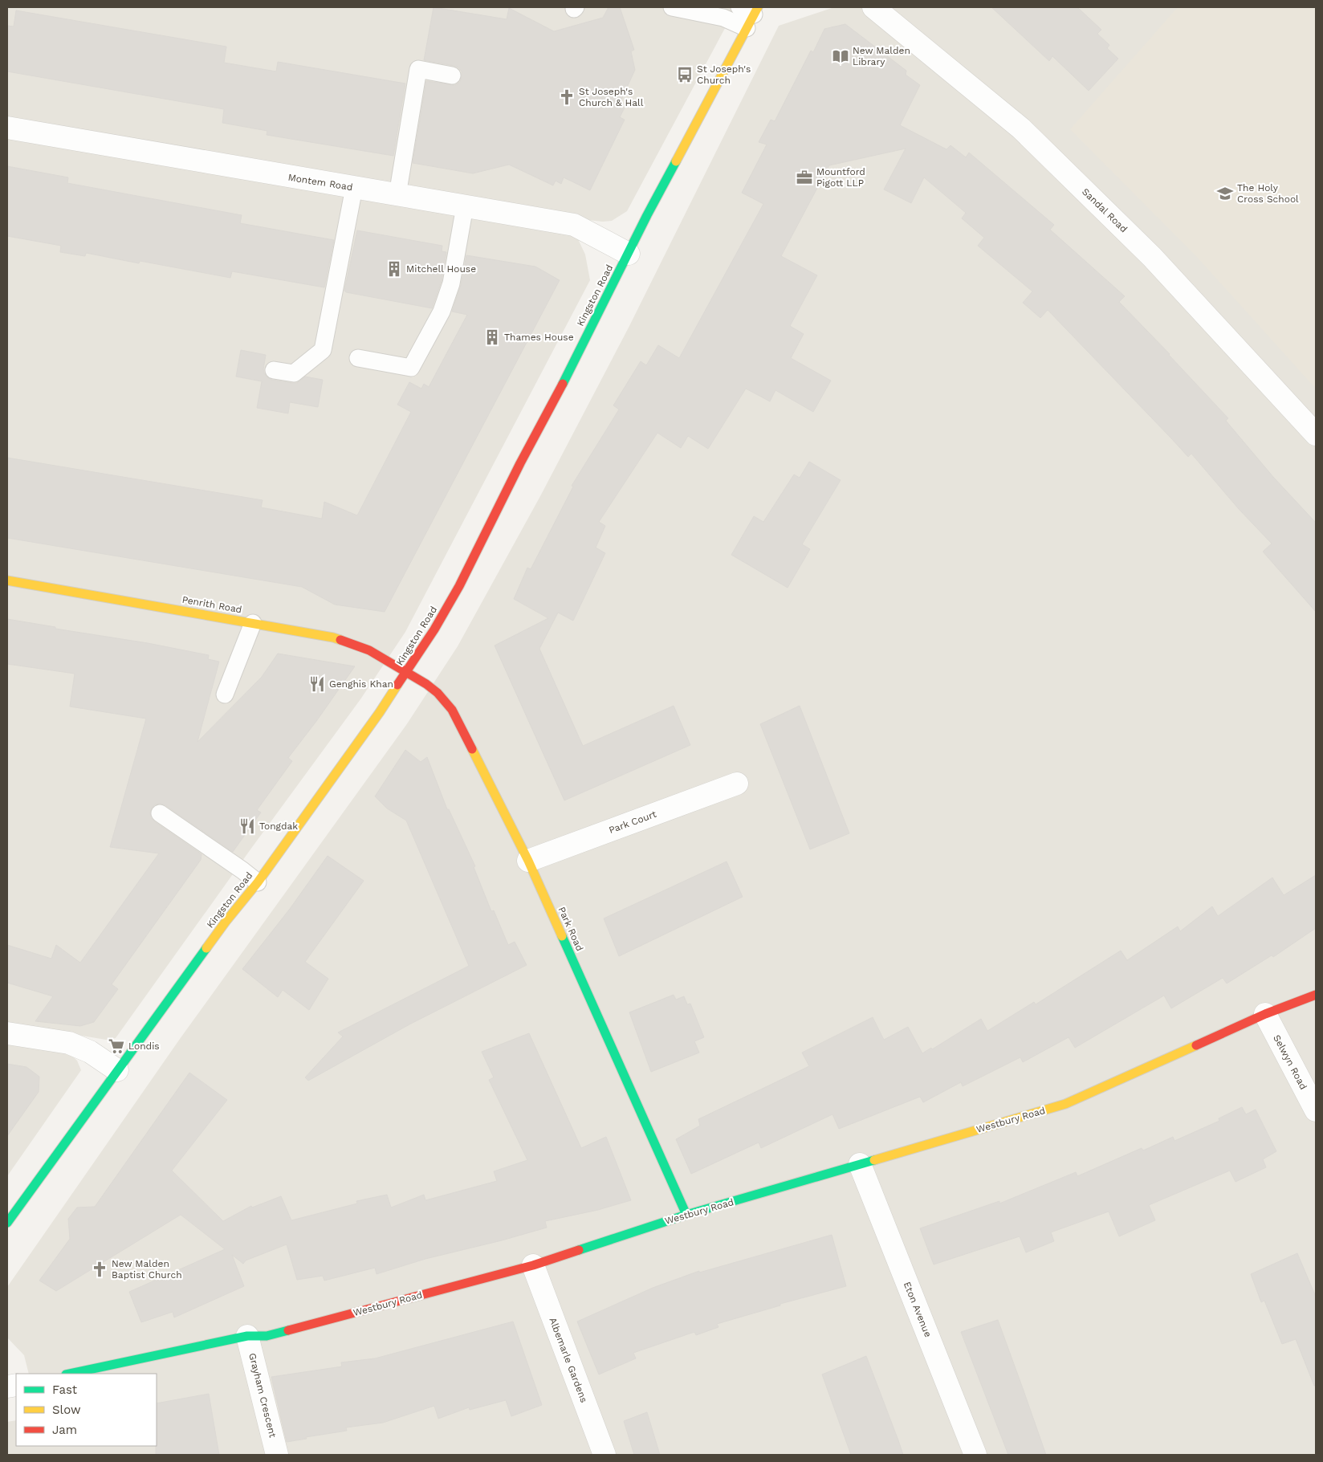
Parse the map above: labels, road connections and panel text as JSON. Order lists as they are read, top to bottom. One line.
{"streets":{"street":["Montem Road","Sandal Road","Kingston Road","Penrith Road","Park Court","Park Road","Selwyn Road","Westbury Road","Eton Avenue","Albemarle Gardens","Grayham Crescent"]},"crossings":[["Montem Road","Kingston Road"],["Kingston Road","Penrith Road"],["Kingston Road","Park Road"],["Penrith Road","Park Road"],["Park Court","Park Road"],["Park Road","Westbury Road"],["Selwyn Road","Westbury Road"],["Westbury Road","Eton Avenue"],["Westbury Road","Albemarle Gardens"],["Westbury Road","Grayham Crescent"]],"places":{"library":["New Malden Library"],"bus stop":["St Joseph's Church"],"church":["St Joseph's Church & Hall","New Malden Baptist Church"],"office":["Mountford Pigott LLP"],"school or university":["The Holy Cross School"],"building":["Mitchell House","Thames House"],"restaurant":["Genghis Khan","Tongdak"],"supermarket":["Londis"]},"legend":["Fast","Slow","Jam"]}
